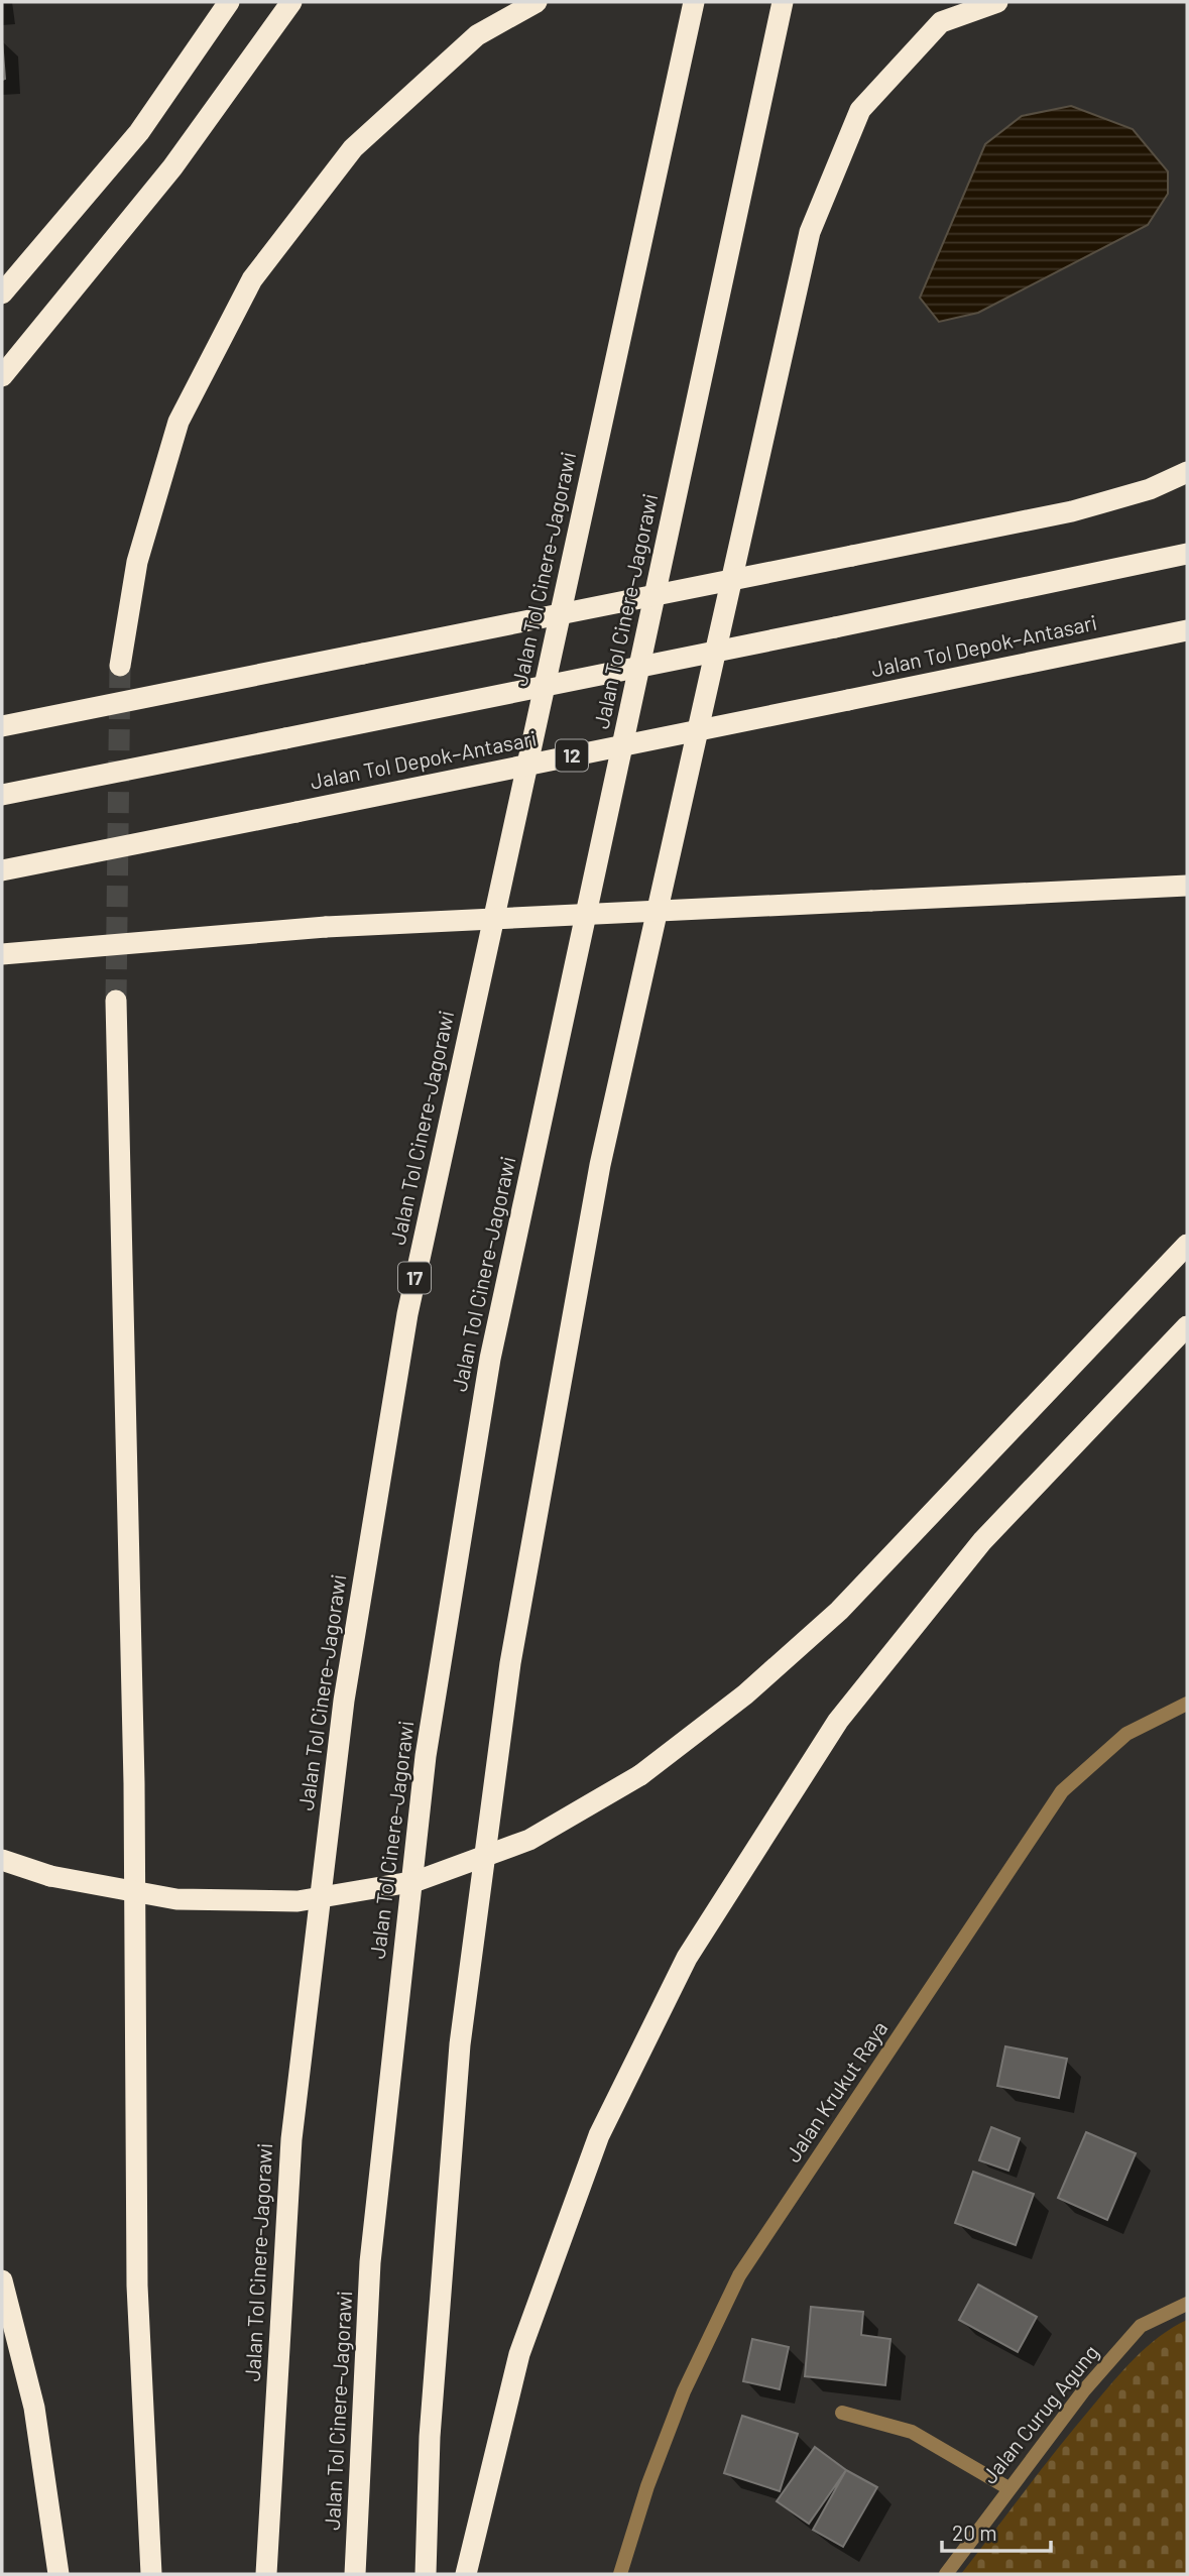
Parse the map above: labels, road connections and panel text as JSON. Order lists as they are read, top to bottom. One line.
{"streets":{"highway":["Jalan Tol Cinere-Jagorawi","Jalan Tol Cinere–Jagorawi","Jalan Tol Depok–Antasari","12","17"],"street":["Jalan Krukut Raya","Jalan Curug Agung"]},"scale_bar":"20 m"}
